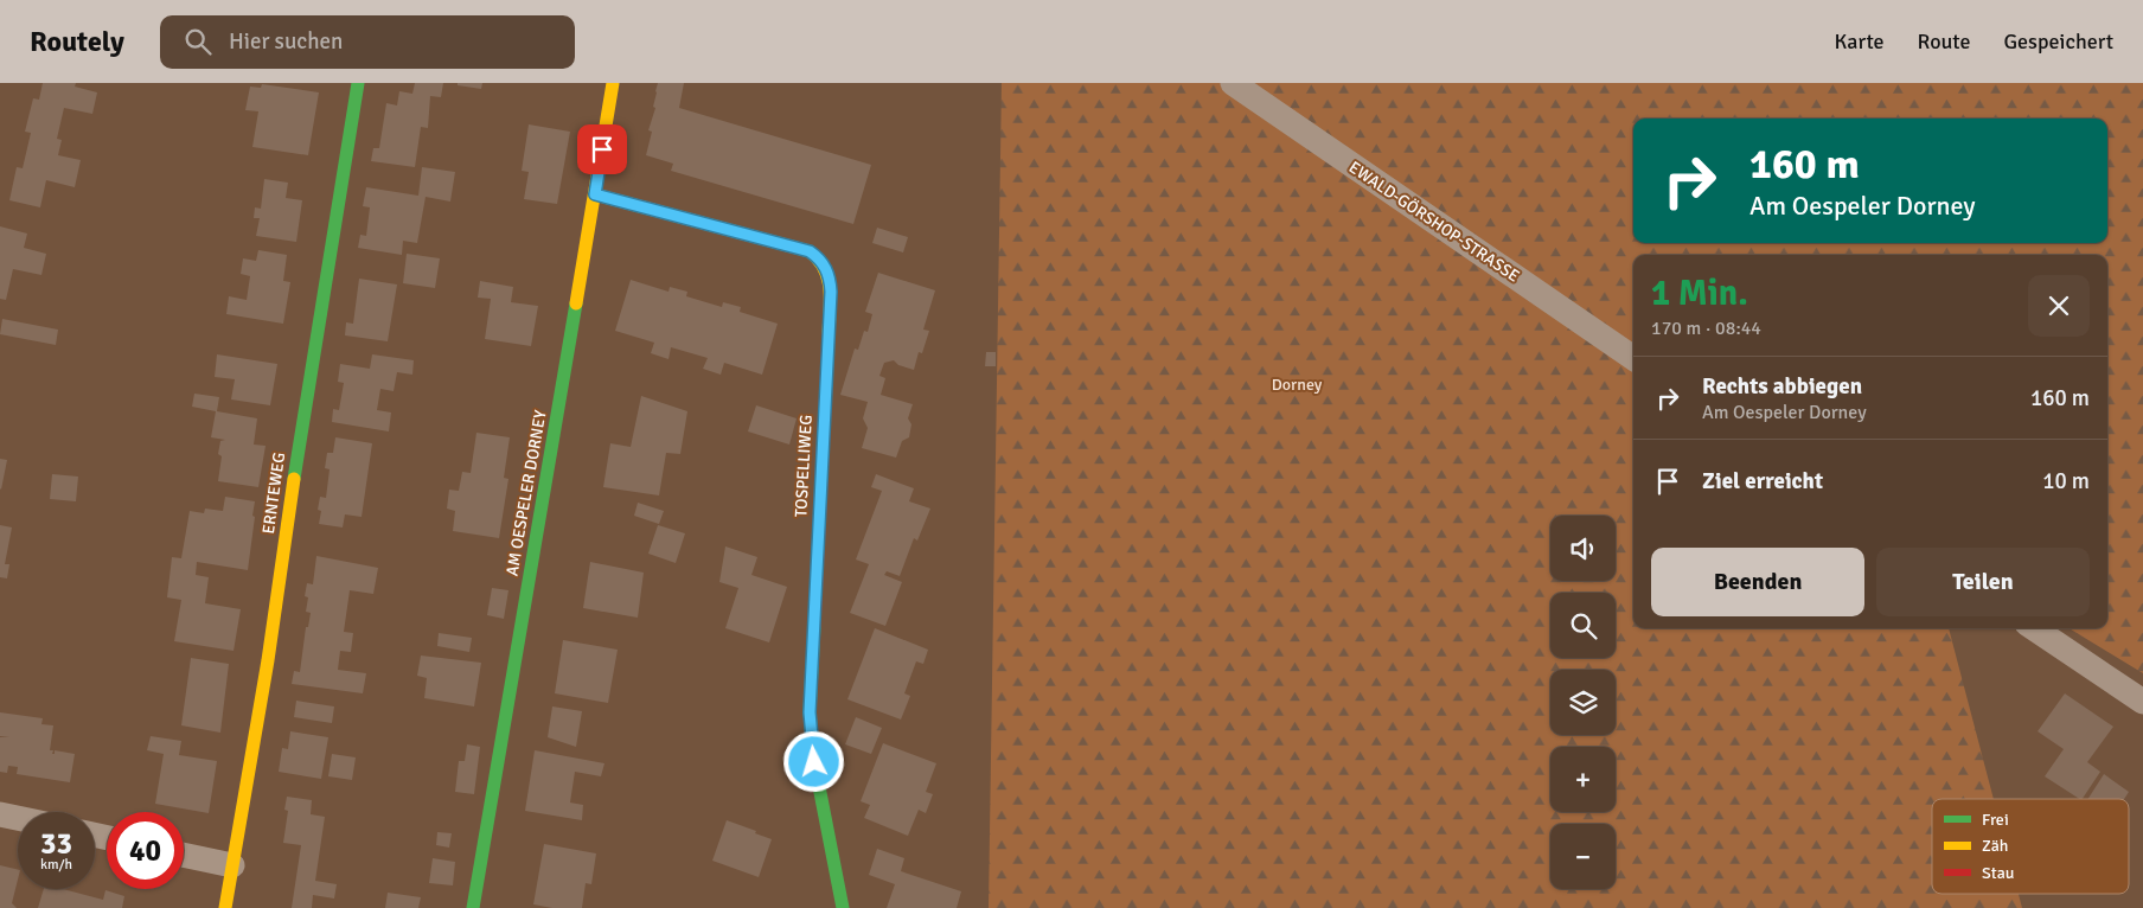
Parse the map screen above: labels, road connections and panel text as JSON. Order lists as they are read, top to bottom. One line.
{"streets":{"street":["EWALD-GÖRSHOP-STRASSE","TOSPELLIWEG","ERNTEWEG","AM OESPELER DORNEY"]},"crossings":[["TOSPELLIWEG","AM OESPELER DORNEY"]],"parks":["Dorney"],"legend":["Frei","Zäh","Stau"],"page":{"header":"Routely","search":"Hier suchen","nav":["Karte","Route","Gespeichert"],"turn":["160 m","Am Oespeler Dorney"],"heading":["1 Min.","170 m · 08:44"],"list":[{"name":"Rechts abbiegen","note":"Am Oespeler Dorney","value":"160 m"},{"name":"Ziel erreicht","value":"10 m"}],"map_buttons":["+","−"],"buttons":["Beenden","Teilen"],"speed":"33 km/h","limit":"40"}}
